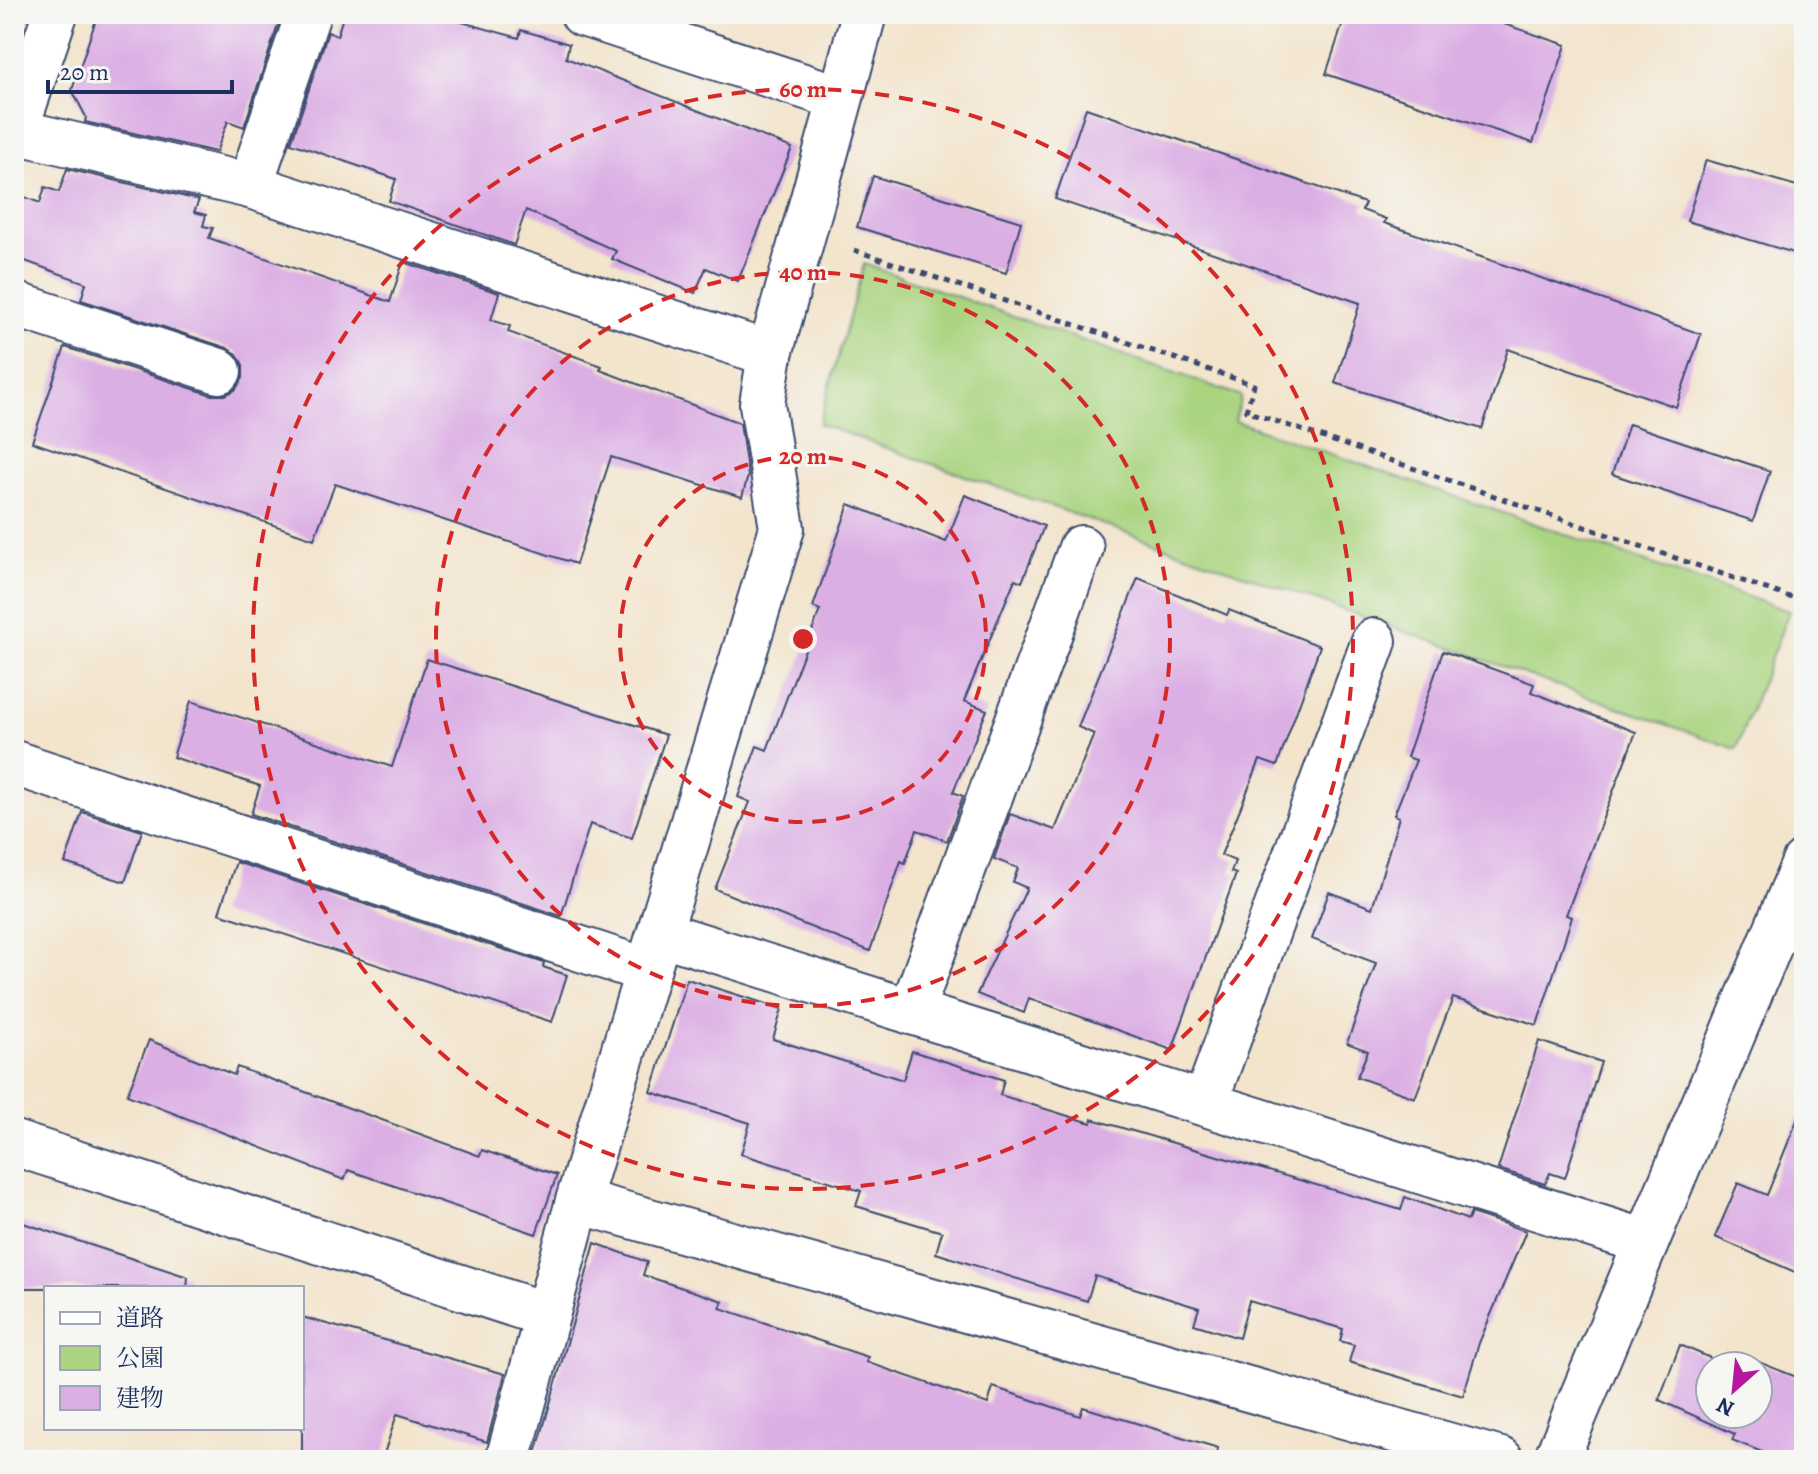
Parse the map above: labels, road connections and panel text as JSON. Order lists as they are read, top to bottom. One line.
{"legend":["道路","公園","建物"],"scale_bar":"20 m","north":"bottom left","rings":["60 m","40 m","20 m"]}
